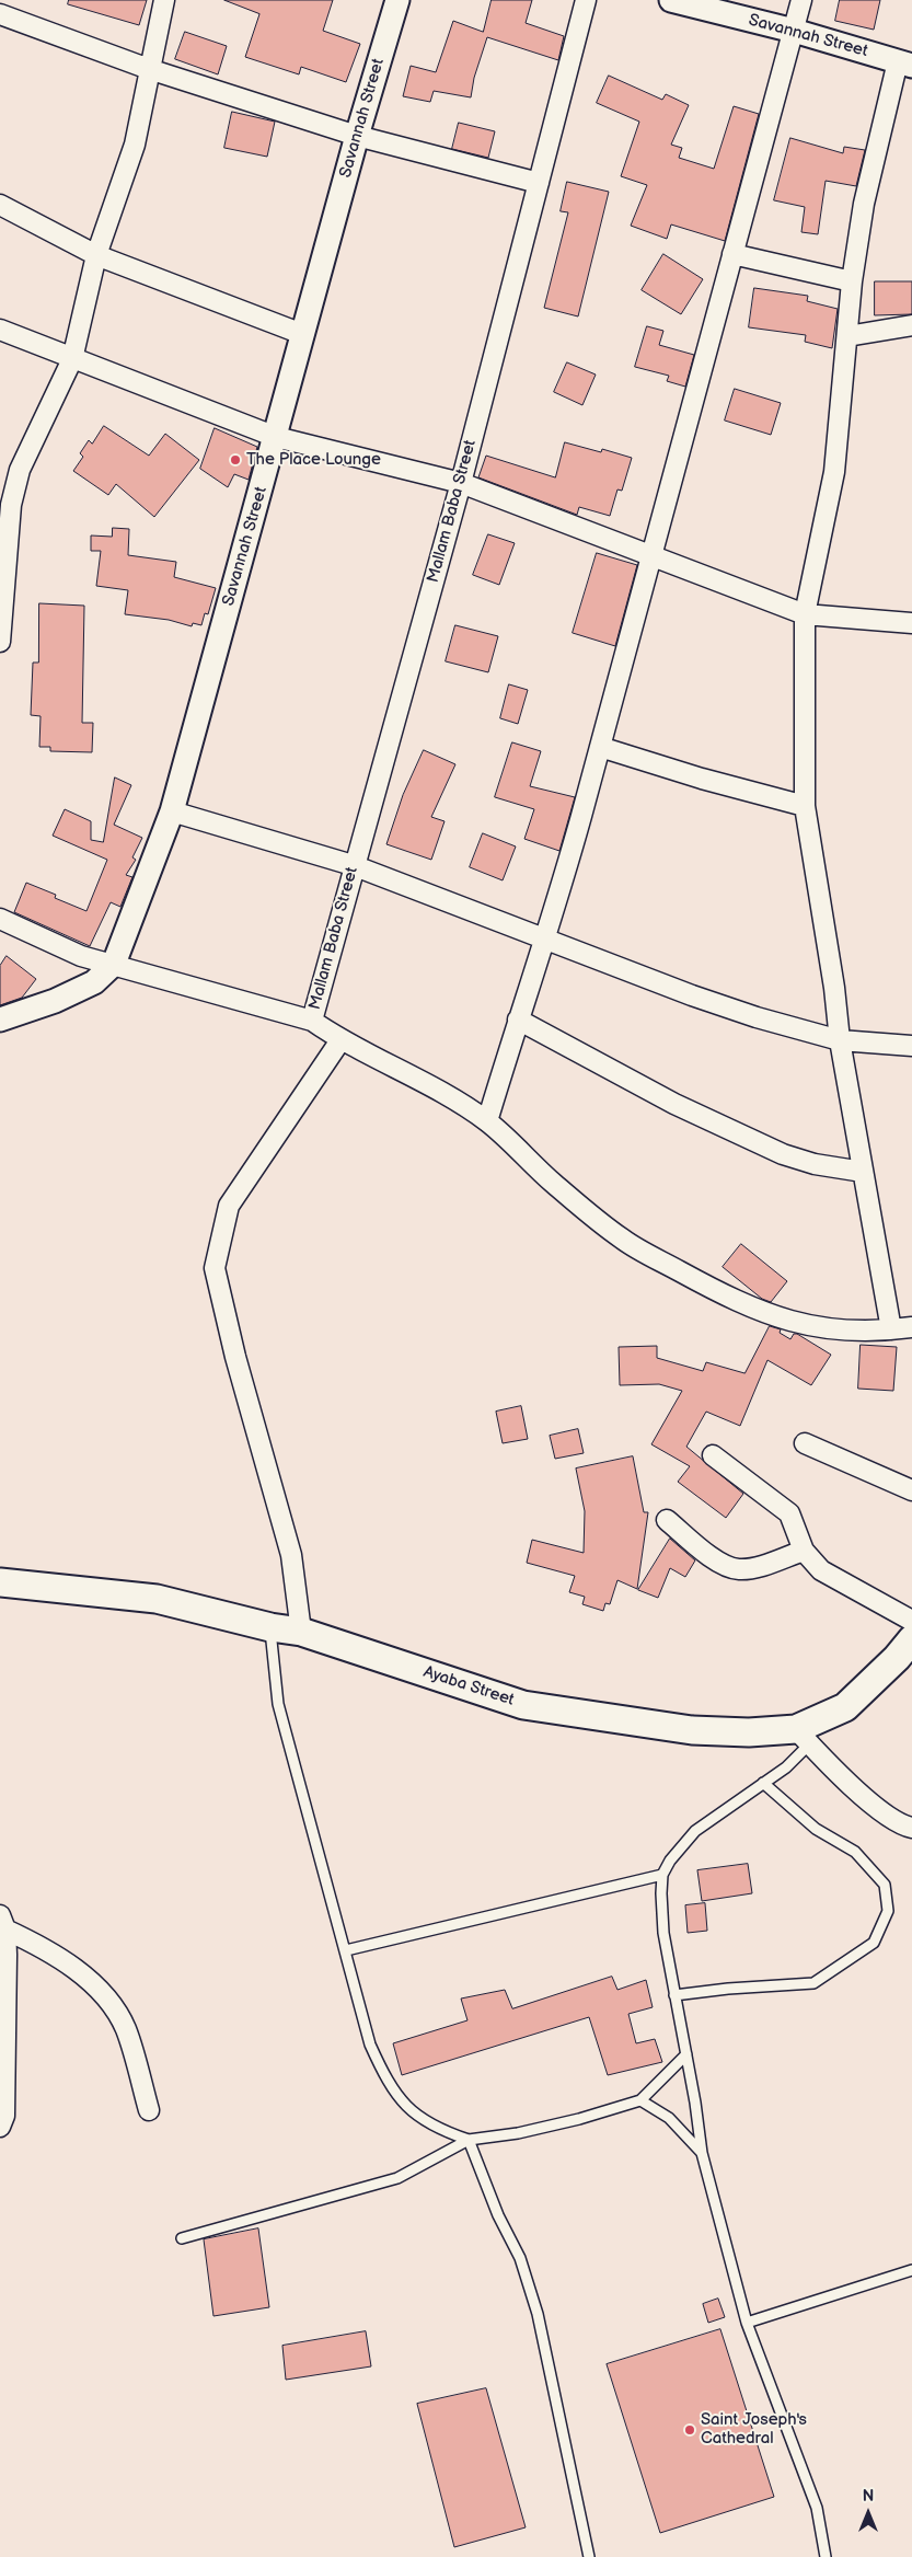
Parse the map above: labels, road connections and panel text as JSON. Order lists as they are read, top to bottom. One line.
{"streets":{"main road":["Ayaba Street"],"street":["Savannah Street","Mallam Baba Street"]},"places":["The Place Lounge","Saint Joseph's Cathedral"],"north":"top"}
